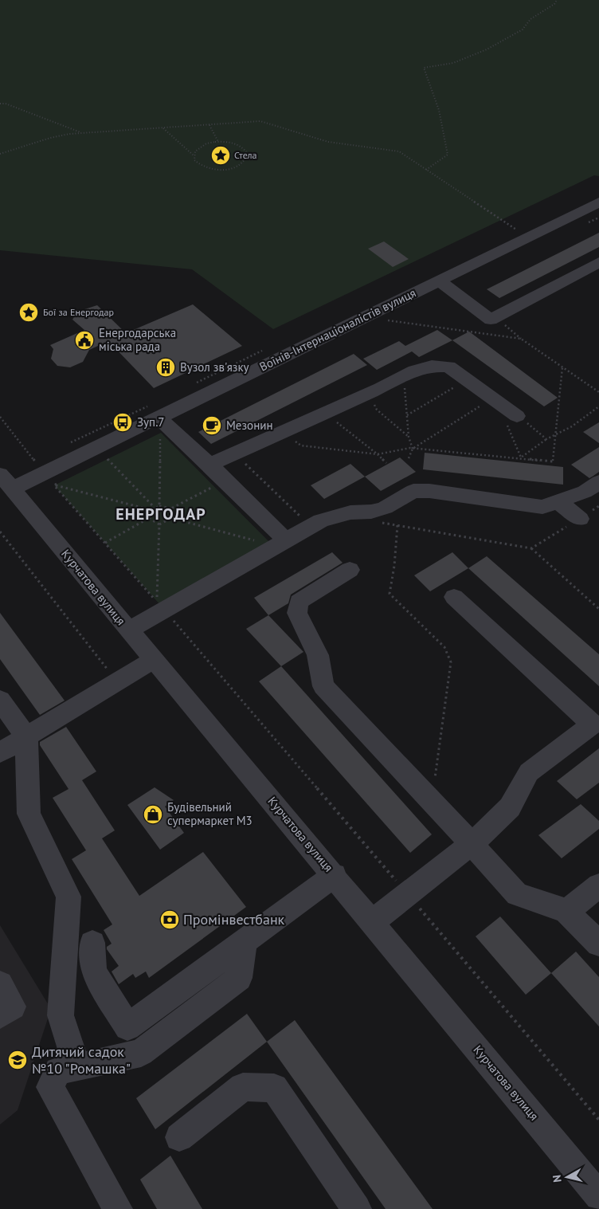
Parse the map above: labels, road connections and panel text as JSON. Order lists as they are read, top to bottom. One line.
{"streets":{"street":["Воїнів-Інтернаціоналістів вулиця","Курчатова вулиця"]},"crossings":[["Воїнів-Інтернаціоналістів вулиця","Курчатова вулиця"]],"districts":["ЕНЕРГОДАР"],"places":{"place":["Стела","Бої за Енергодар"],"public building":["Енергодарська міська рада"],"building":["Вузол зв'язку"],"bus stop":["Зуп.7"],"cafe":["Мезонин"],"shop":["Будівельний супермаркет М3"],"bank":["Промінвестбанк"],"school or university":["Дитячий садок №10 \"Ромашка\""]},"north":"left"}
